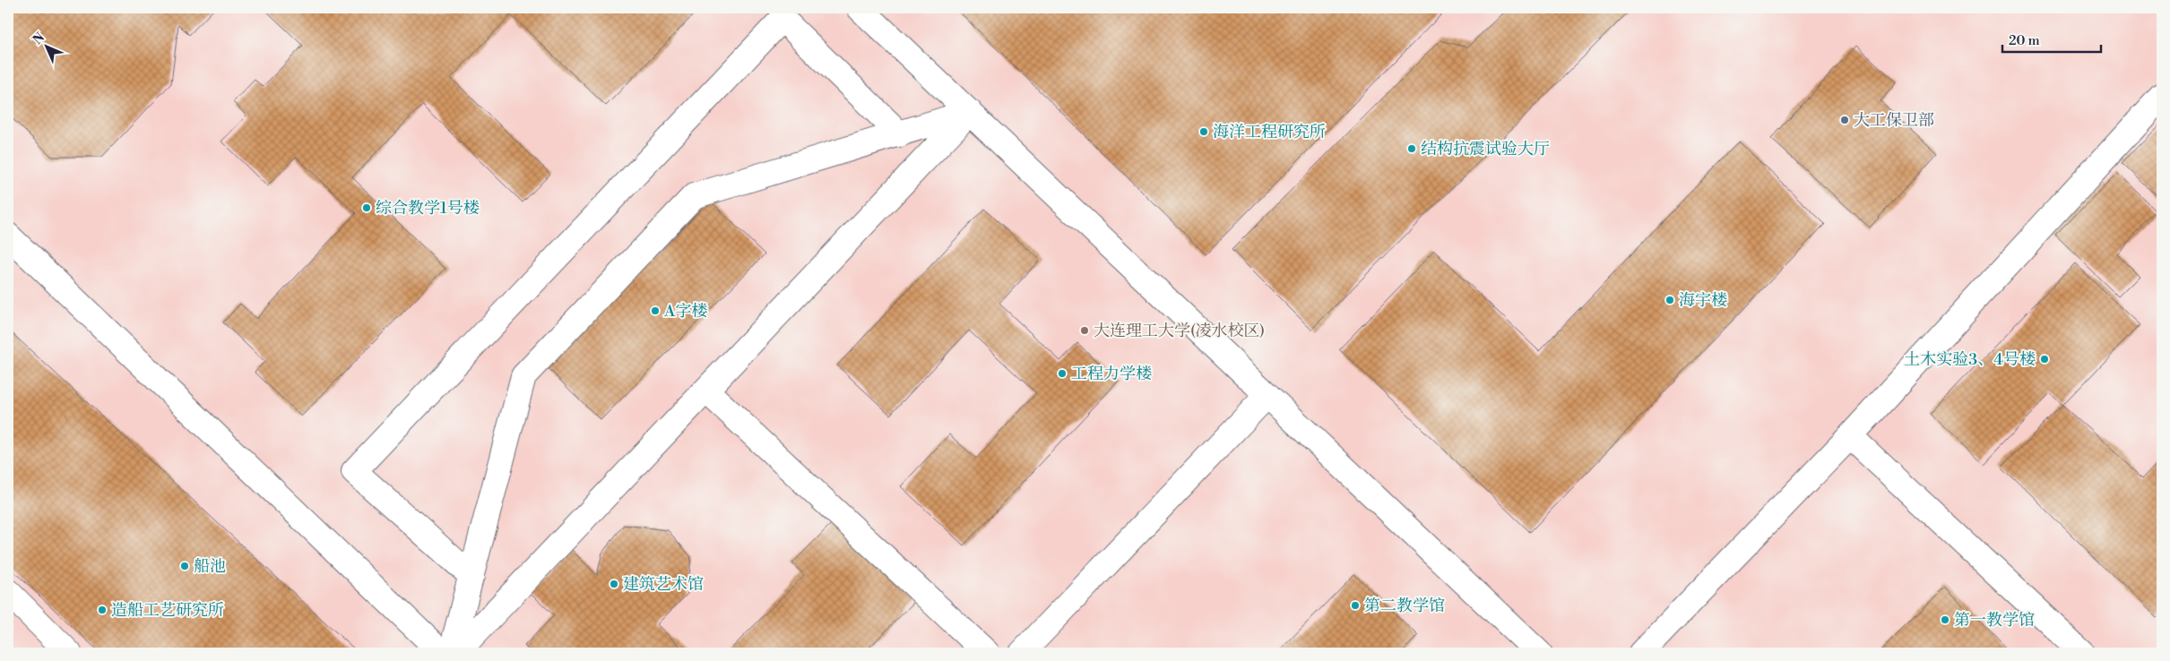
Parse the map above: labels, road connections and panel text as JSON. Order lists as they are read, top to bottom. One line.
{"places":["大工保卫部","海洋工程研究所","结构抗震试验大厅","综合教学1号楼","海宇楼","A字楼","大连理工大学(凌水校区)","土木实验3、4号楼","工程力学楼","船池","建筑艺术馆","第二教学馆","造船工艺研究所","第一教学馆"],"scale_bar":"20 m","north":"top left"}
